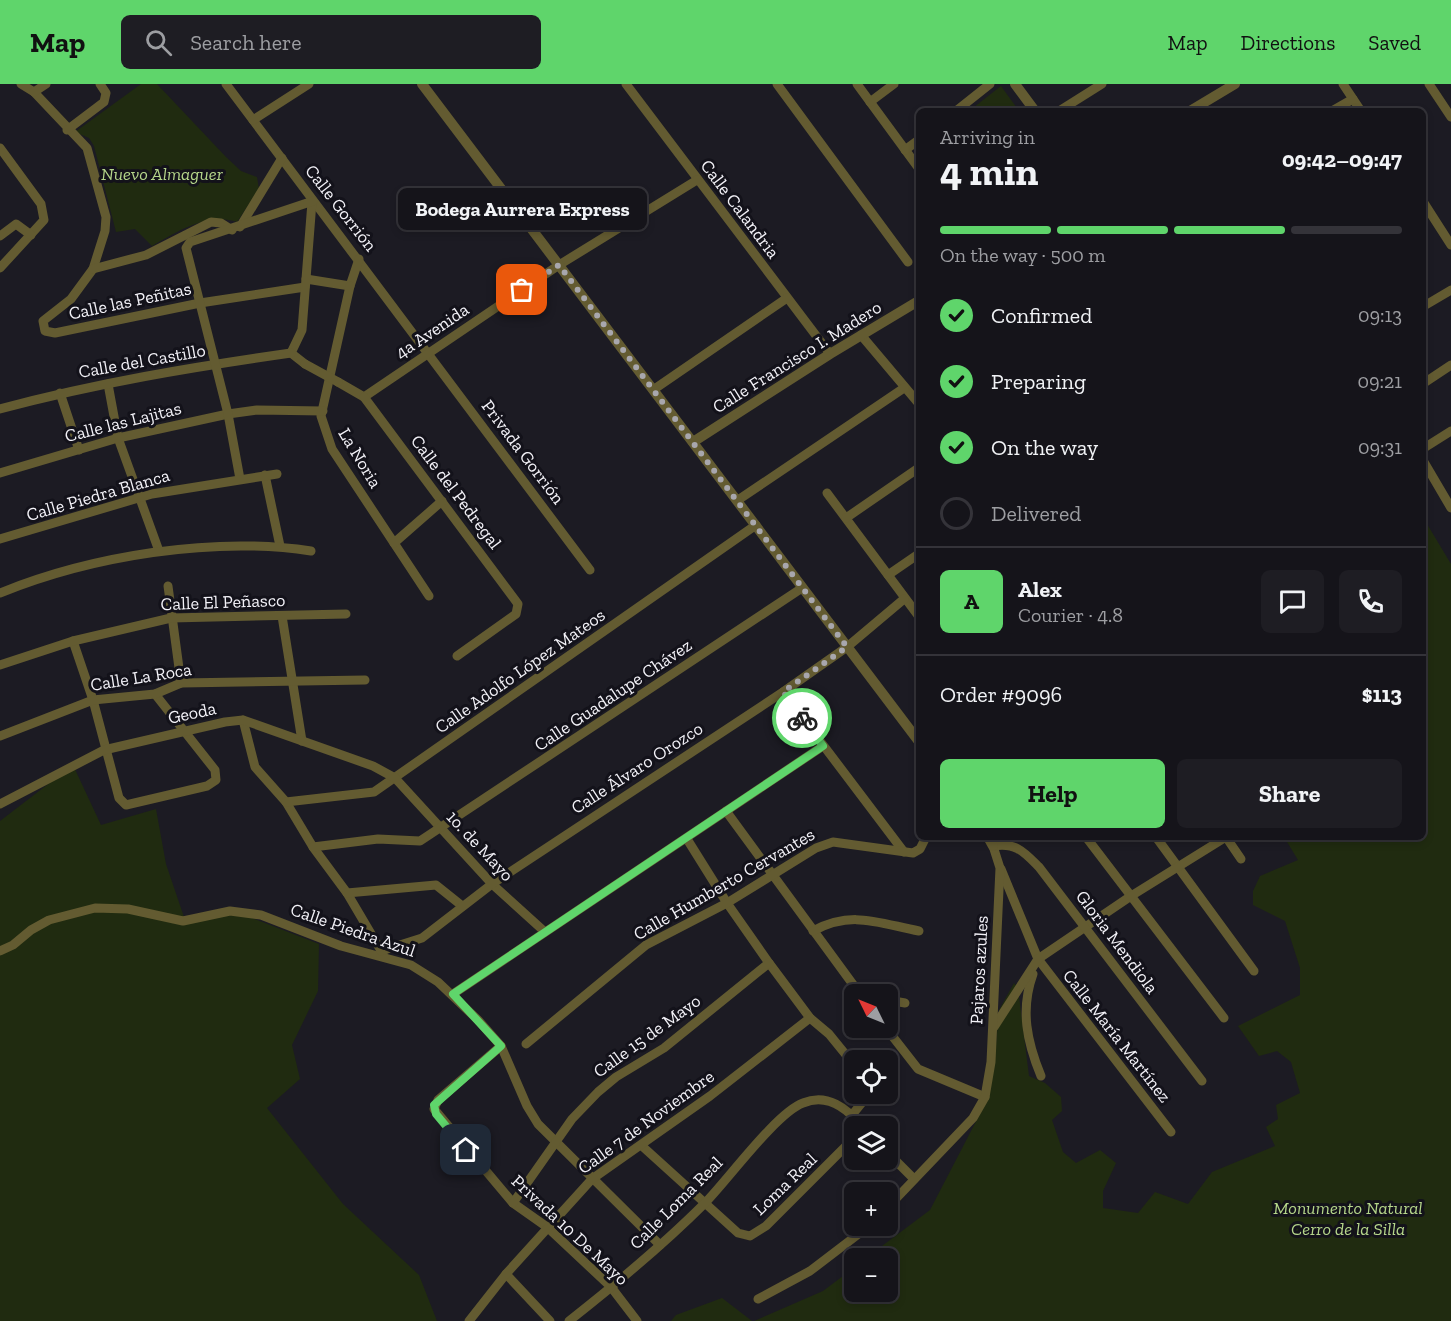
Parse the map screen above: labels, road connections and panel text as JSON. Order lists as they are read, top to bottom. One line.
{"streets":{"street":["Calle Gorrión","Calle Calandria","Calle las Peñitas","4a Avenida","Calle Francisco I. Madero","Calle del Castillo","Calle las Lajitas","Privada Gorrión","La Noria","Calle del Pedregal","Calle Piedra Blanca","Calle El Peñasco","Calle Adolfo López Mateos","Calle La Roca","Calle Guadalupe Chávez","Geoda","Calle Álvaro Orozco","1o. de Mayo","Calle Humberto Cervantes","Calle Piedra Azul","Gloria Mendiola","Pajaros azules","Calle 15 de Mayo","Calle María Martínez","Calle 7 de Noviembre","Loma Real","Calle Loma Real","Privada 10 De Mayo"]},"crossings":[["Calle Gorrión","4a Avenida"],["Calle Gorrión","Privada Gorrión"],["Calle Calandria","4a Avenida"],["Calle Calandria","Calle Francisco I. Madero"],["Calle las Peñitas","La Noria"],["4a Avenida","Privada Gorrión"],["4a Avenida","Calle del Pedregal"],["Calle las Lajitas","La Noria"],["Calle Adolfo López Mateos","Geoda"],["Calle Adolfo López Mateos","1o. de Mayo"],["Calle Guadalupe Chávez","1o. de Mayo"],["Geoda","1o. de Mayo"],["Calle Álvaro Orozco","1o. de Mayo"],["Calle Álvaro Orozco","Calle Piedra Azul"],["Calle Piedra Azul","Calle 15 de Mayo"],["Calle Piedra Azul","Calle 7 de Noviembre"],["Calle Piedra Azul","Calle Loma Real"],["Calle Piedra Azul","Privada 10 De Mayo"],["Gloria Mendiola","Pajaros azules"],["Pajaros azules","Calle María Martínez"],["Calle 15 de Mayo","Privada 10 De Mayo"],["Calle 7 de Noviembre","Loma Real"],["Calle 7 de Noviembre","Privada 10 De Mayo"],["Loma Real","Calle Loma Real"],["Calle Loma Real","Privada 10 De Mayo"]],"parks":["Nuevo Almaguer","Monumento Natural Cerro de la Silla"],"places":["Bodega Aurrera Express"],"north":"top left","page":{"header":"Map","search":"Search here","nav":["Map","Directions","Saved"],"heading":["4 min","Arriving in","09:42–09:47"],"panel":["Alex","Courier · 4.8","Order #9096","$113"],"bubble":"Bodega Aurrera Express","bar":"On the way · 500 m","list":[["Confirmed","09:13"],["Preparing","09:21"],["On the way","09:31"],"Delivered"],"round":"A","buttons":["Help","Share"],"map_buttons":["+","−"]}}
